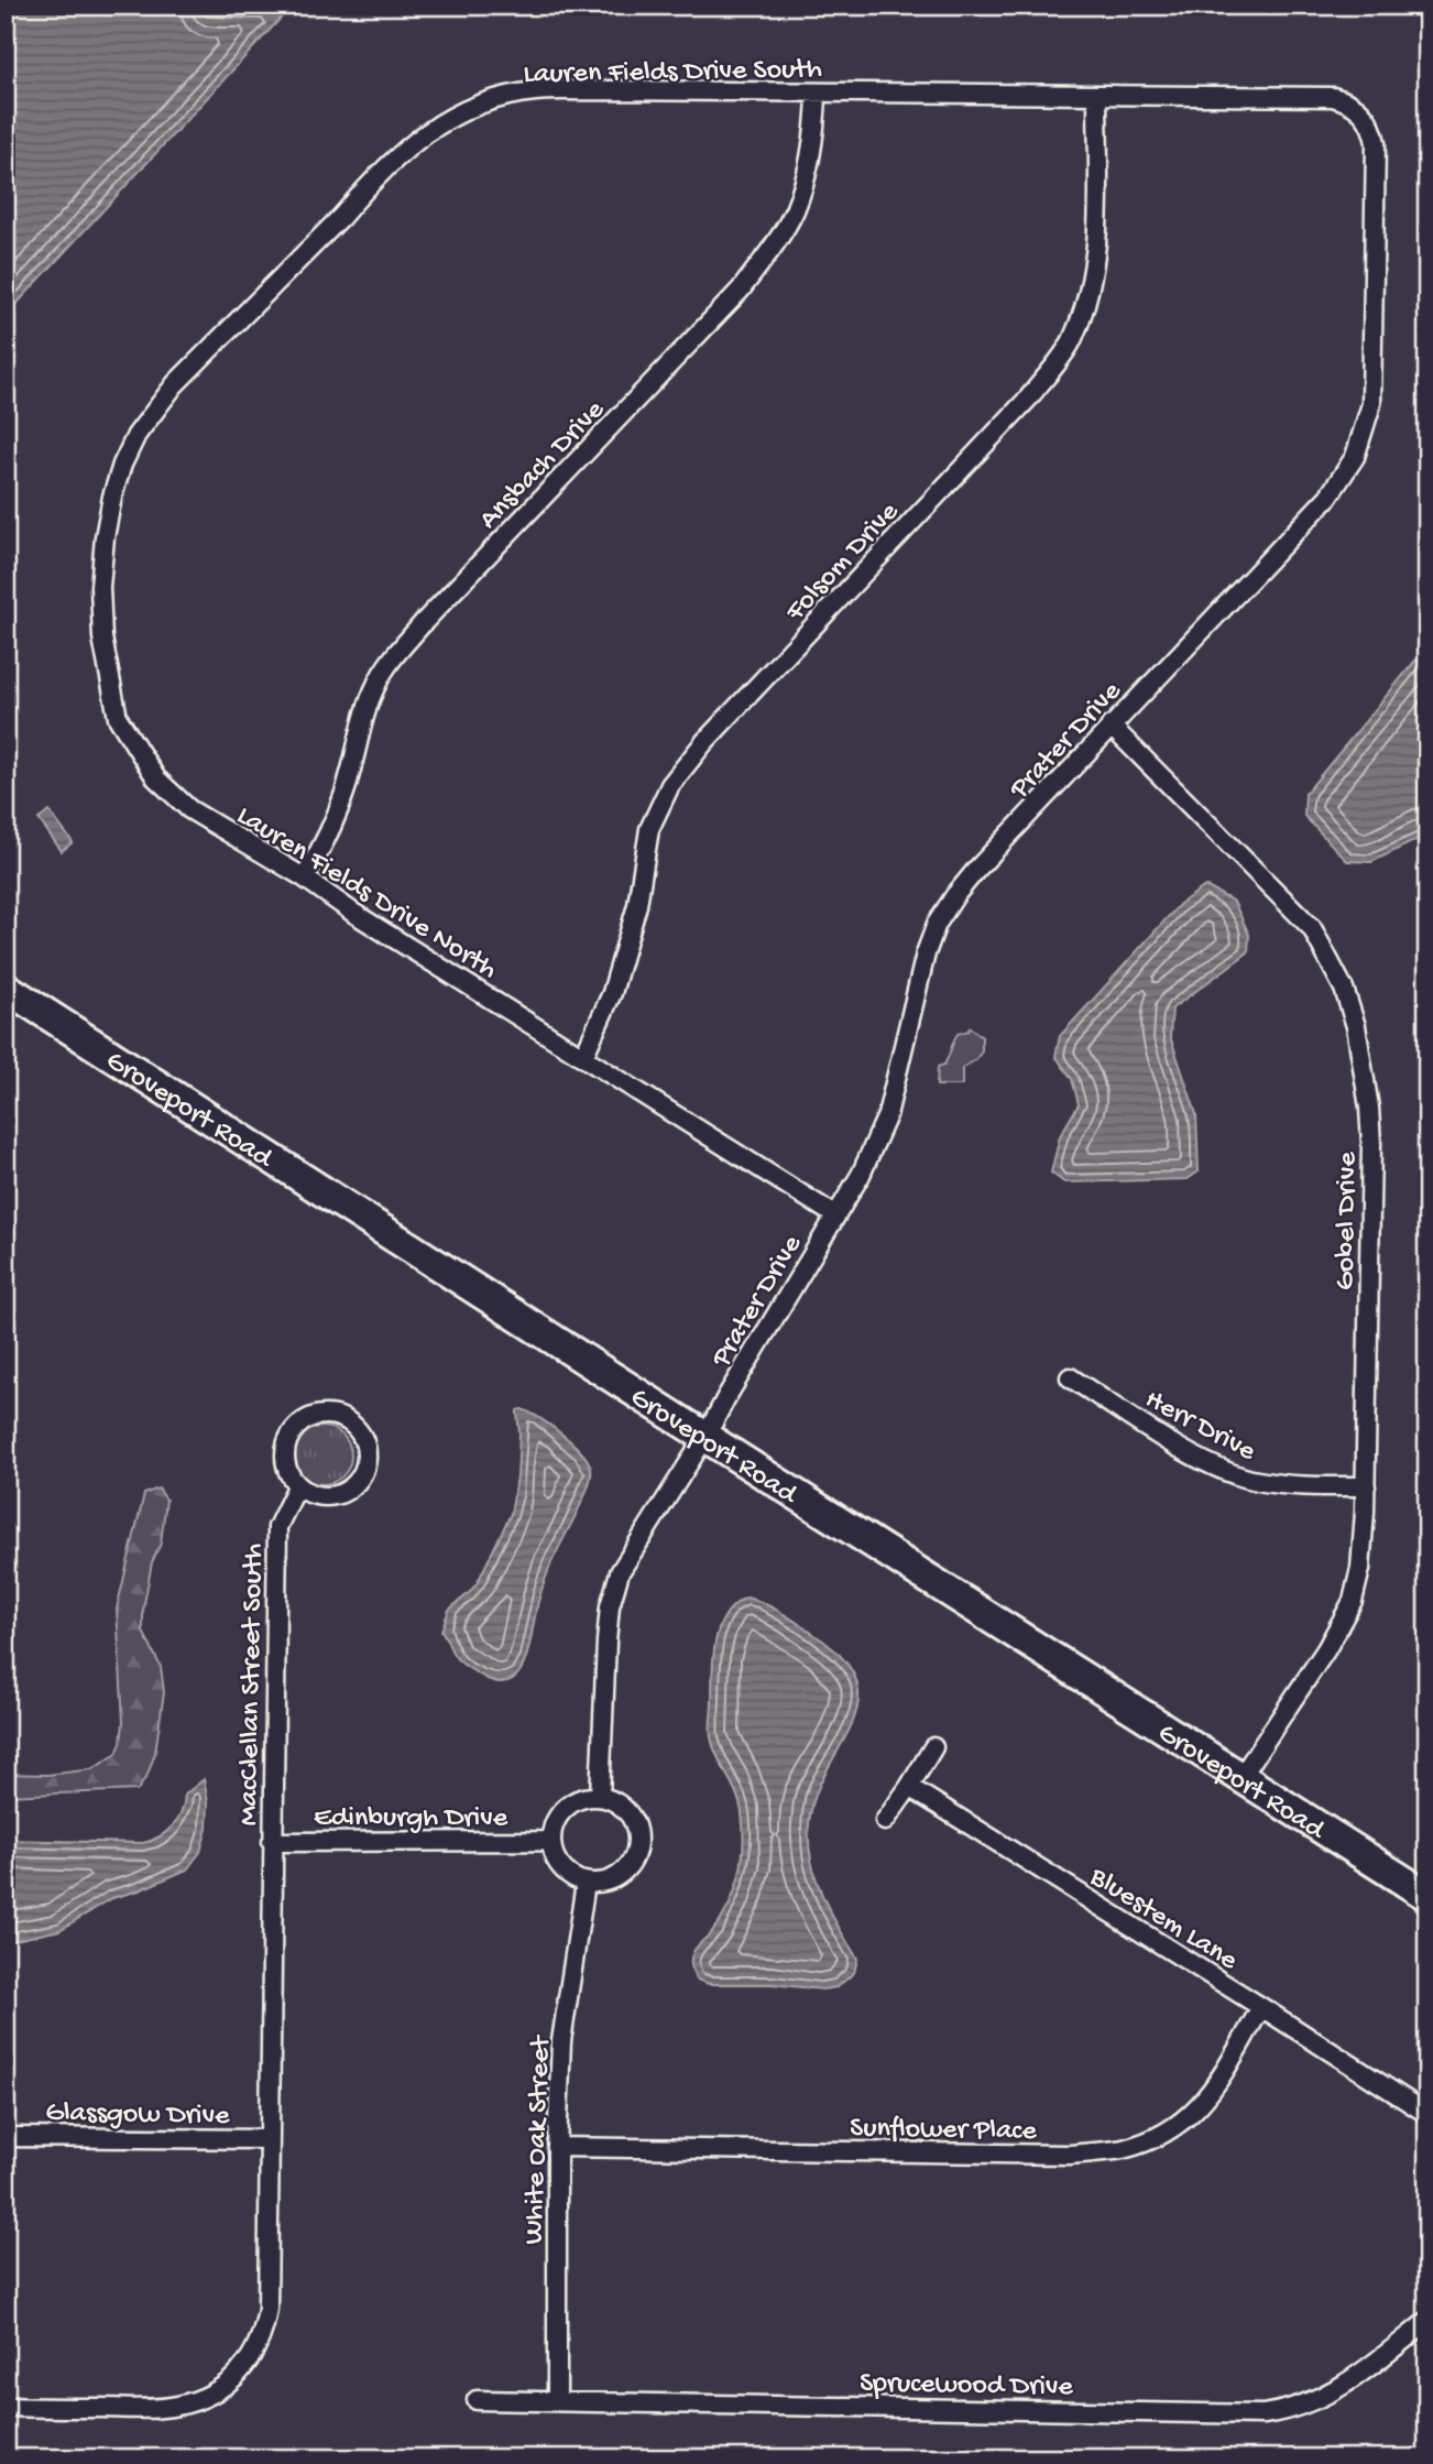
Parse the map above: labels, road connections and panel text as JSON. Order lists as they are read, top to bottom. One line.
{"streets":{"main road":["Groveport Road"],"street":["Lauren Fields Drive South","Ansbach Drive","Folsom Drive","Prater Drive","Lauren Fields Drive North","Gobel Drive","Herr Drive","MacClellan Street South","Edinburgh Drive","Bluestem Lane","Glassgow Drive","Sunflower Place","White Oak Street","Sprucewood Drive"]},"crossings":[["Lauren Fields Drive South","Ansbach Drive"],["Lauren Fields Drive South","Folsom Drive"],["Lauren Fields Drive South","Prater Drive"],["Lauren Fields Drive South","Lauren Fields Drive North"],["Ansbach Drive","Lauren Fields Drive North"],["Folsom Drive","Lauren Fields Drive North"],["Prater Drive","Lauren Fields Drive North"],["Prater Drive","Groveport Road"],["Prater Drive","Gobel Drive"],["Groveport Road","Gobel Drive"],["Gobel Drive","Herr Drive"],["MacClellan Street South","Edinburgh Drive"],["MacClellan Street South","Glassgow Drive"],["Edinburgh Drive","White Oak Street"],["Bluestem Lane","Sunflower Place"],["Sunflower Place","White Oak Street"],["White Oak Street","Sprucewood Drive"]]}
